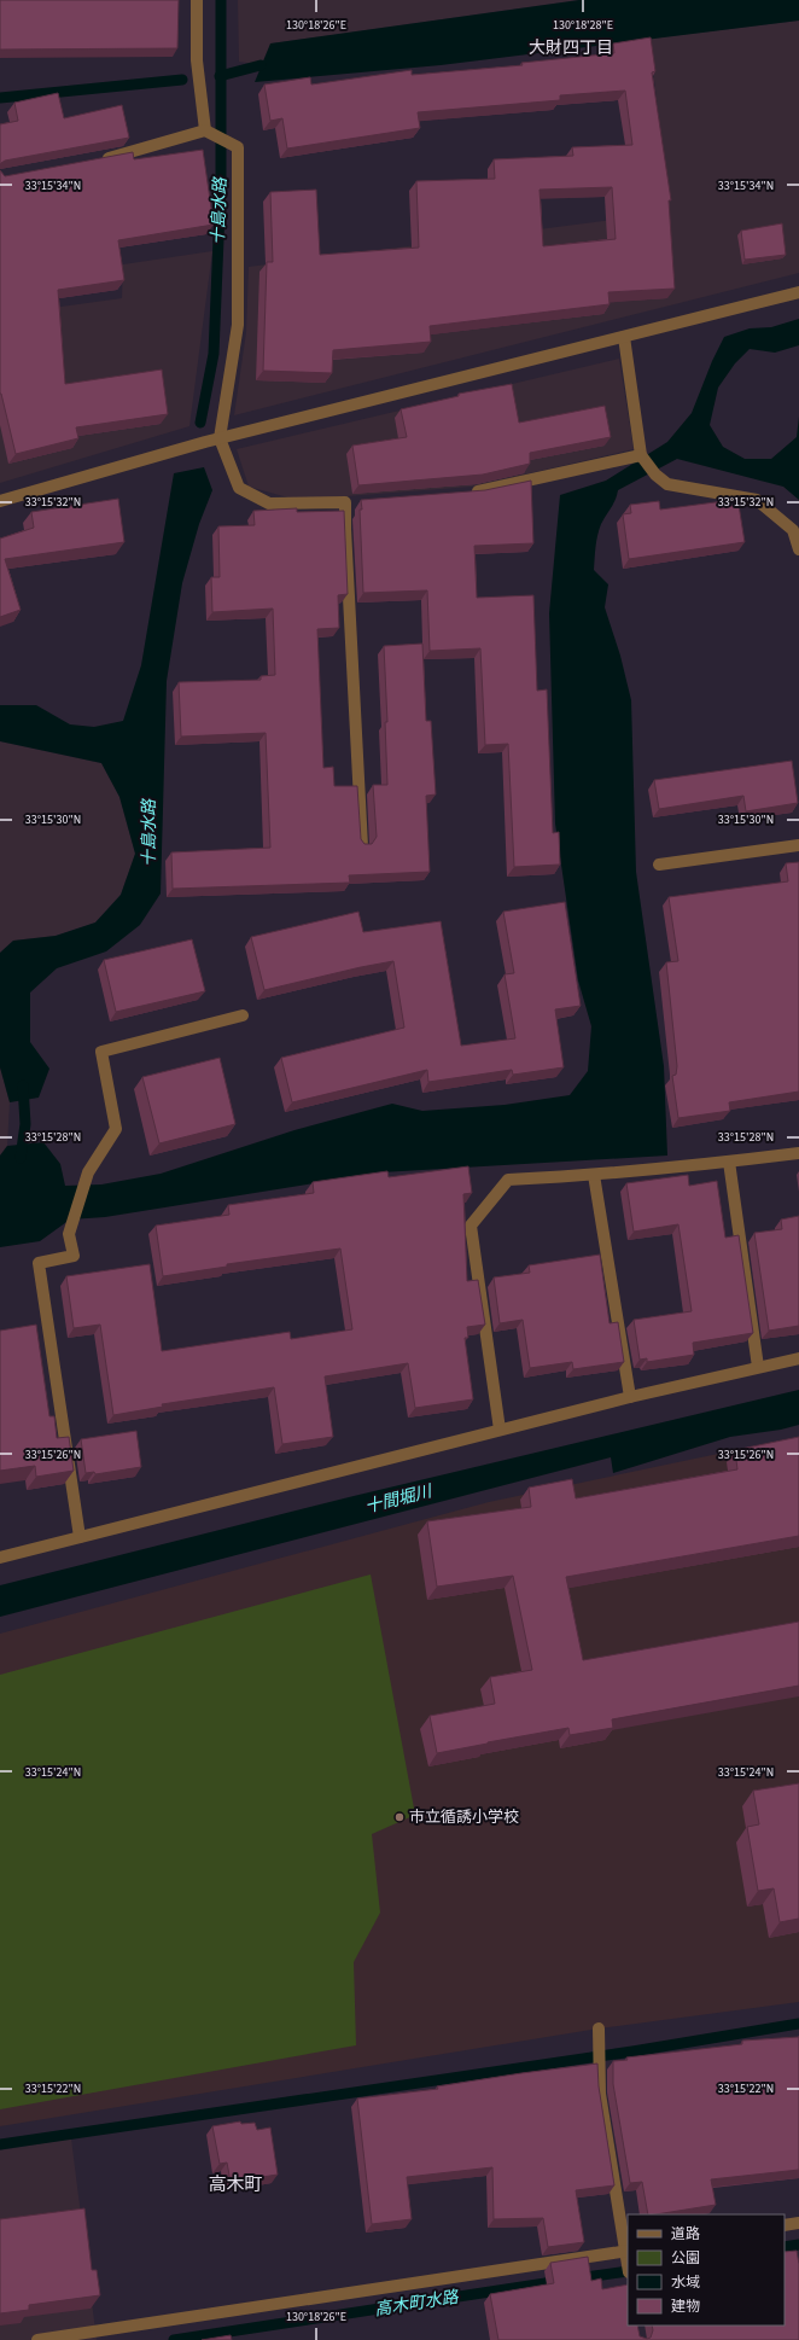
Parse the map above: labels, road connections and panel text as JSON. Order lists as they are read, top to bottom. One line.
{"districts":["大財四丁目","高木町"],"water":["十島水路","十間堀川","高木町水路"],"places":["市立循誘小学校"],"legend":["道路","公園","水域","建物"],"coordinates":["130°18'26\"E","130°18'28\"E","33°15'34\"N","33°15'32\"N","33°15'30\"N","33°15'28\"N","33°15'26\"N","33°15'24\"N","33°15'22\"N"]}
